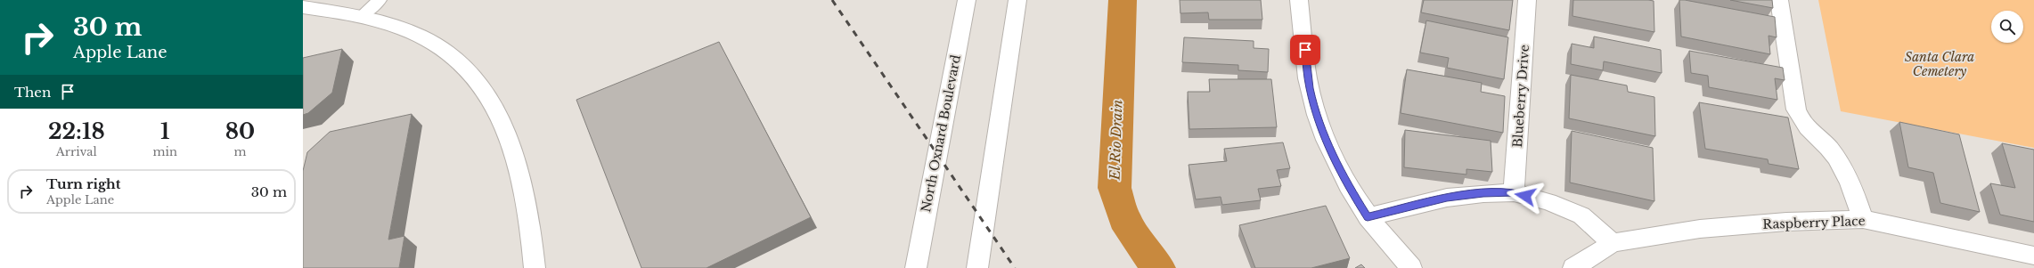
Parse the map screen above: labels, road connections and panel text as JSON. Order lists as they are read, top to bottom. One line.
{"streets":{"street":["Blueberry Drive","North Oxnard Boulevard","Raspberry Place"]},"water":["El Rio Drain"],"parks":["Santa Clara Cemetery"],"page":{"turn":["30 m","Apple Lane"],"then":"Then","eta":["22:18","Arrival","1","min","80","m"],"list":[{"name":"Turn right","note":"Apple Lane","value":"30 m"}]}}
